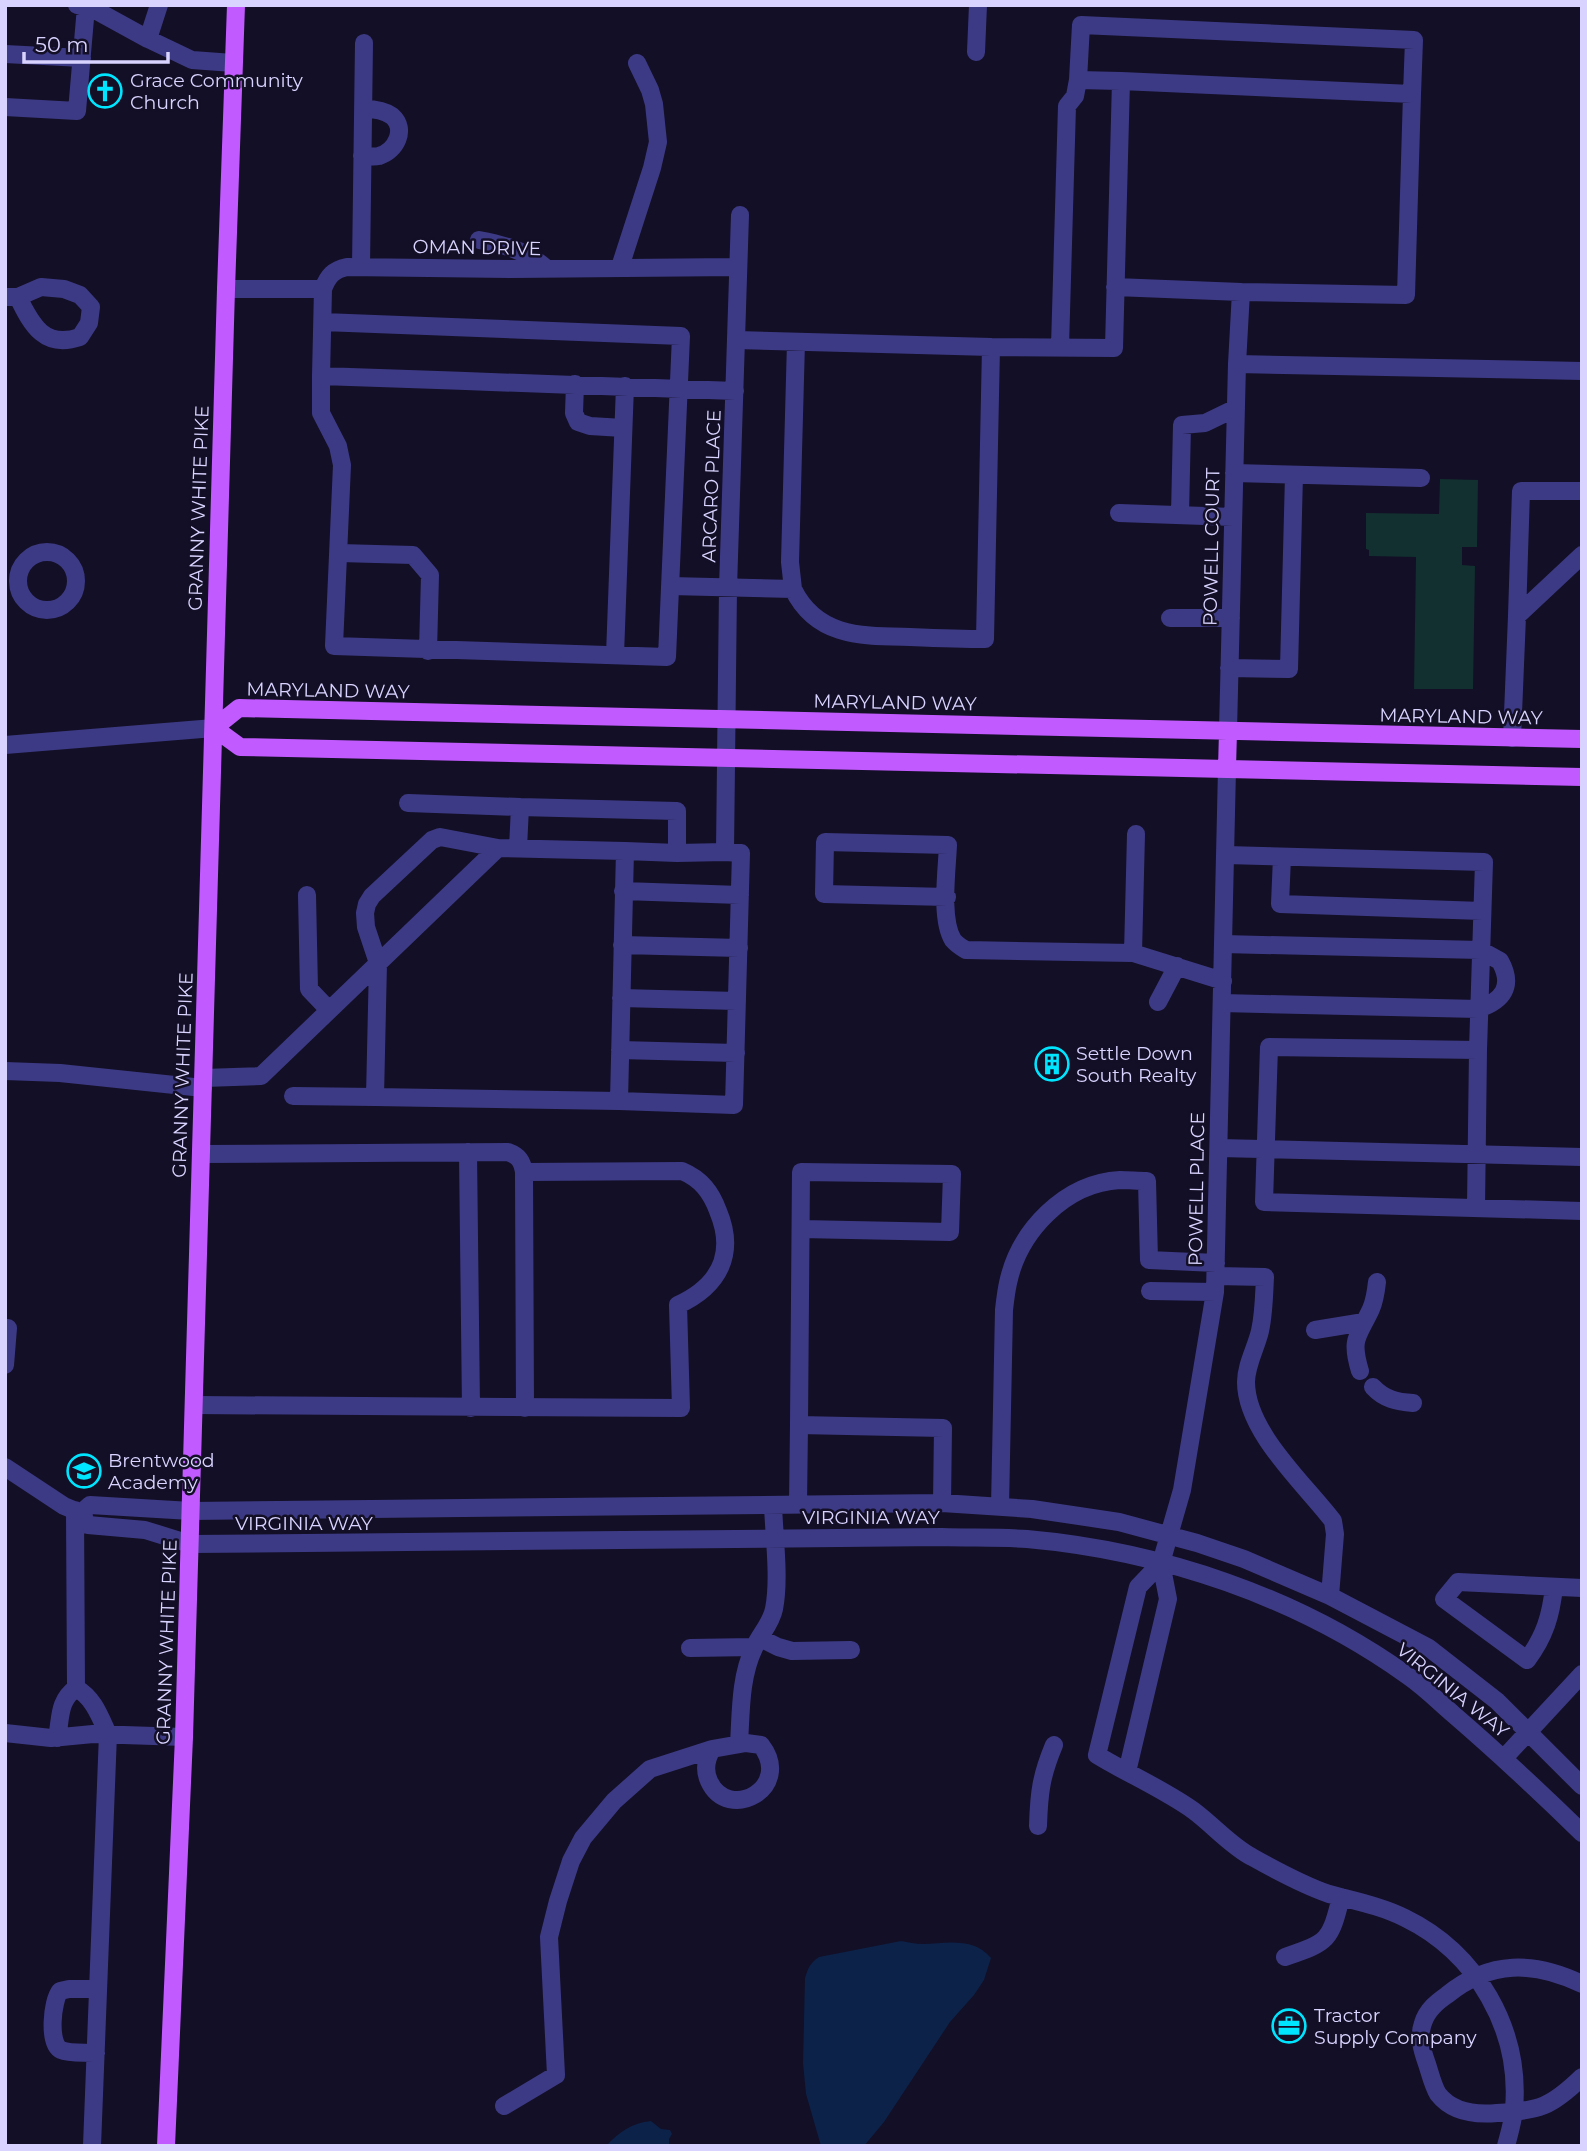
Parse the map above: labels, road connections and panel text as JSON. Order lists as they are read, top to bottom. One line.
{"streets":{"main road":["GRANNY WHITE PIKE","MARYLAND WAY"],"street":["OMAN DRIVE","ARCARO PLACE","POWELL COURT","POWELL PLACE","VIRGINIA WAY"]},"crossings":[["OMAN DRIVE","ARCARO PLACE"],["ARCARO PLACE","MARYLAND WAY"],["GRANNY WHITE PIKE","MARYLAND WAY"],["GRANNY WHITE PIKE","VIRGINIA WAY"],["POWELL COURT","MARYLAND WAY"],["POWELL PLACE","VIRGINIA WAY"]],"places":{"church":["Grace Community Church"],"building":["Settle Down South Realty"],"school or university":["Brentwood Academy"],"office":["Tractor Supply Company"]},"scale_bar":"50 m"}
